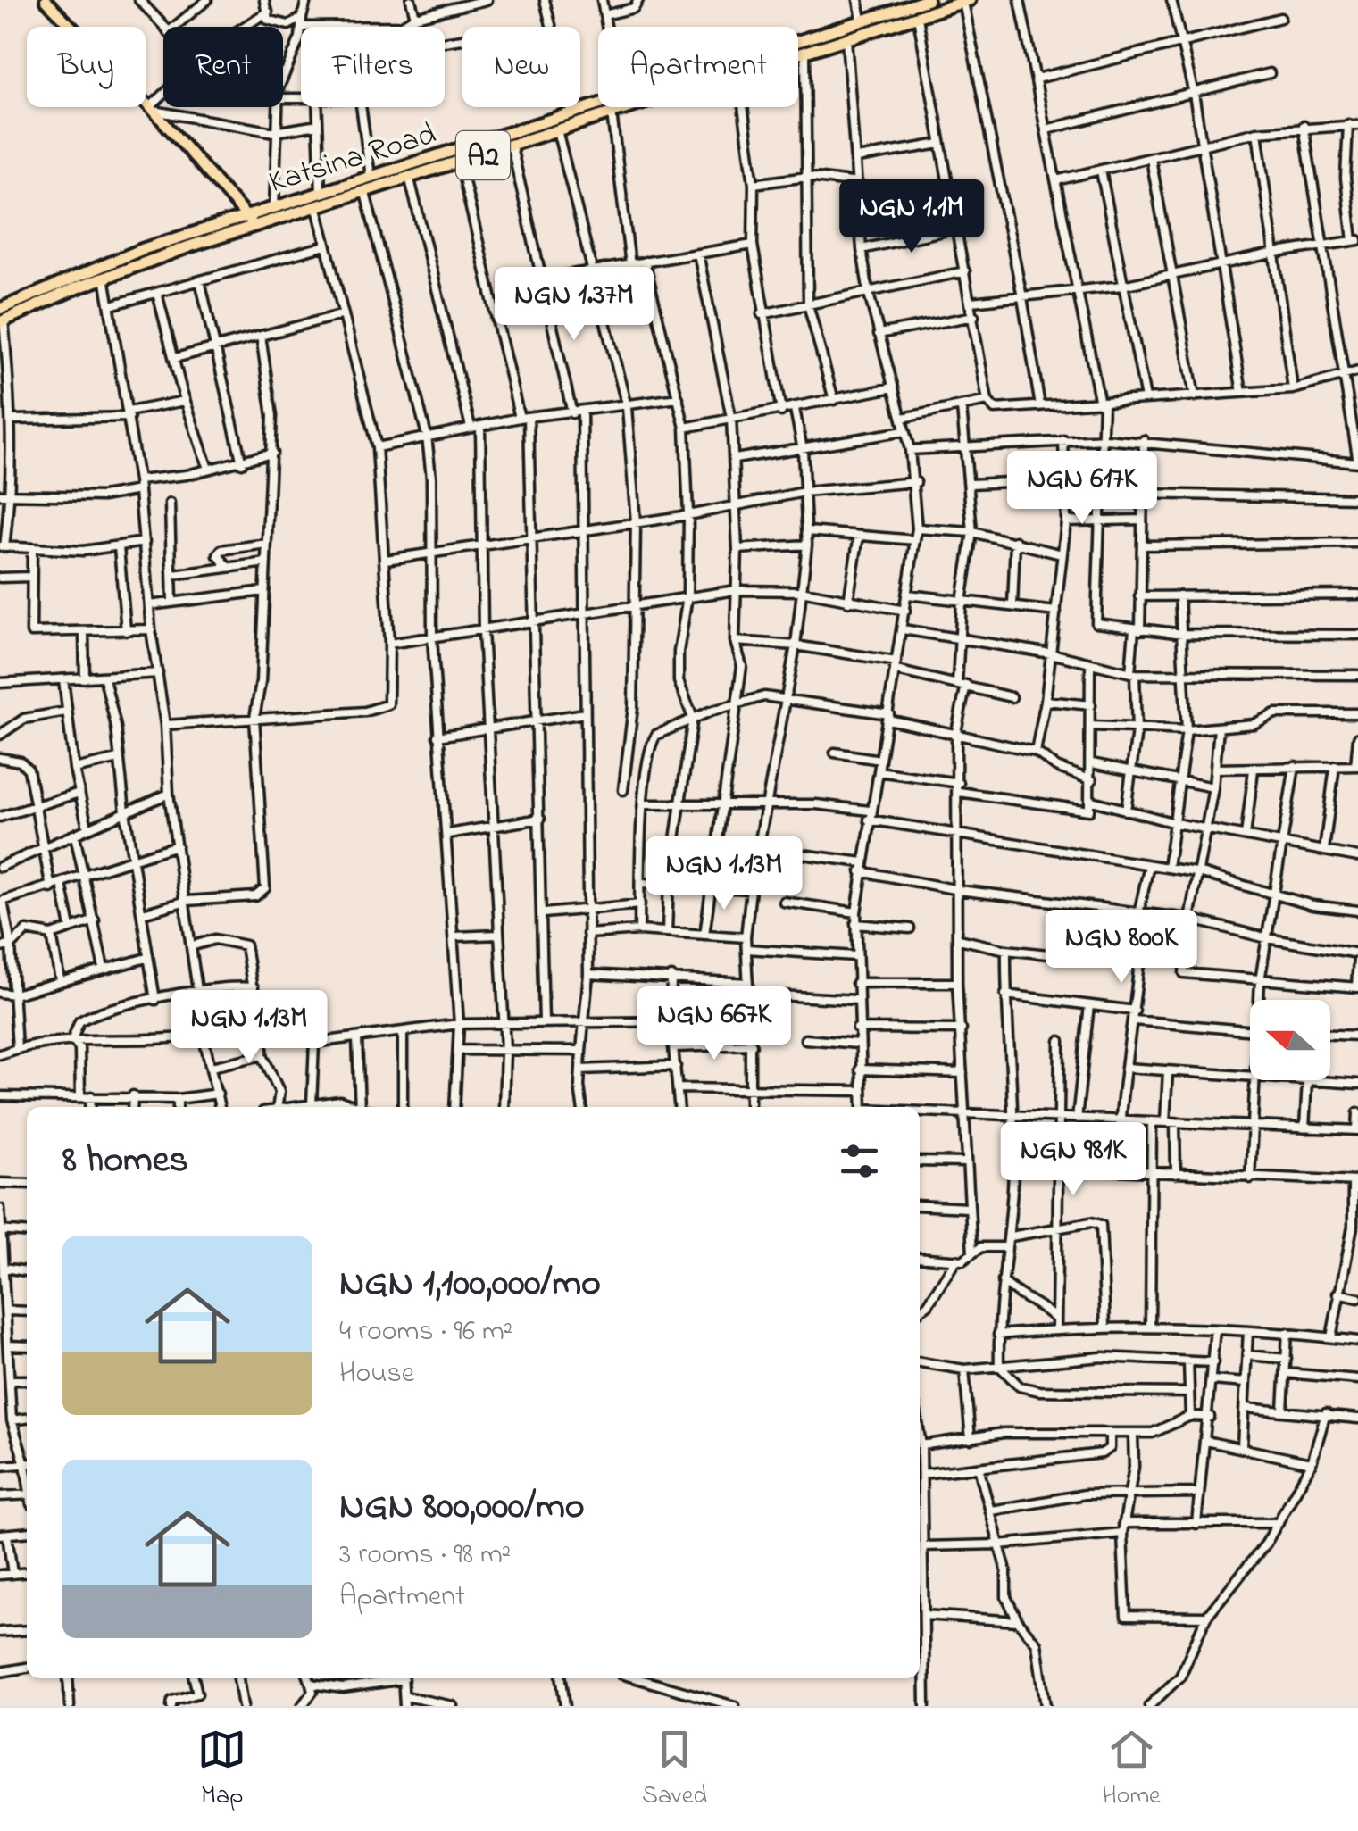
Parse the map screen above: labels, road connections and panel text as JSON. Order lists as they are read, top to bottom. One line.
{"streets":{"highway":["A2","Katsina Road"]},"north":"left","page":{"chip":["Buy","Rent","Filters","New","Apartment"],"price":["NGN 1.1M","NGN 1.37M","NGN 617K","NGN 1.13M","NGN 800K","NGN 667K","NGN 1.13M","NGN 981K"],"heading":"8 homes","list":[{"name":"NGN 1,100,000/mo","note":"4 rooms · 96 m² · House"},{"name":"NGN 800,000/mo","note":"3 rooms · 98 m² · Apartment"}],"tabs":["Map","Saved","Home"]}}
